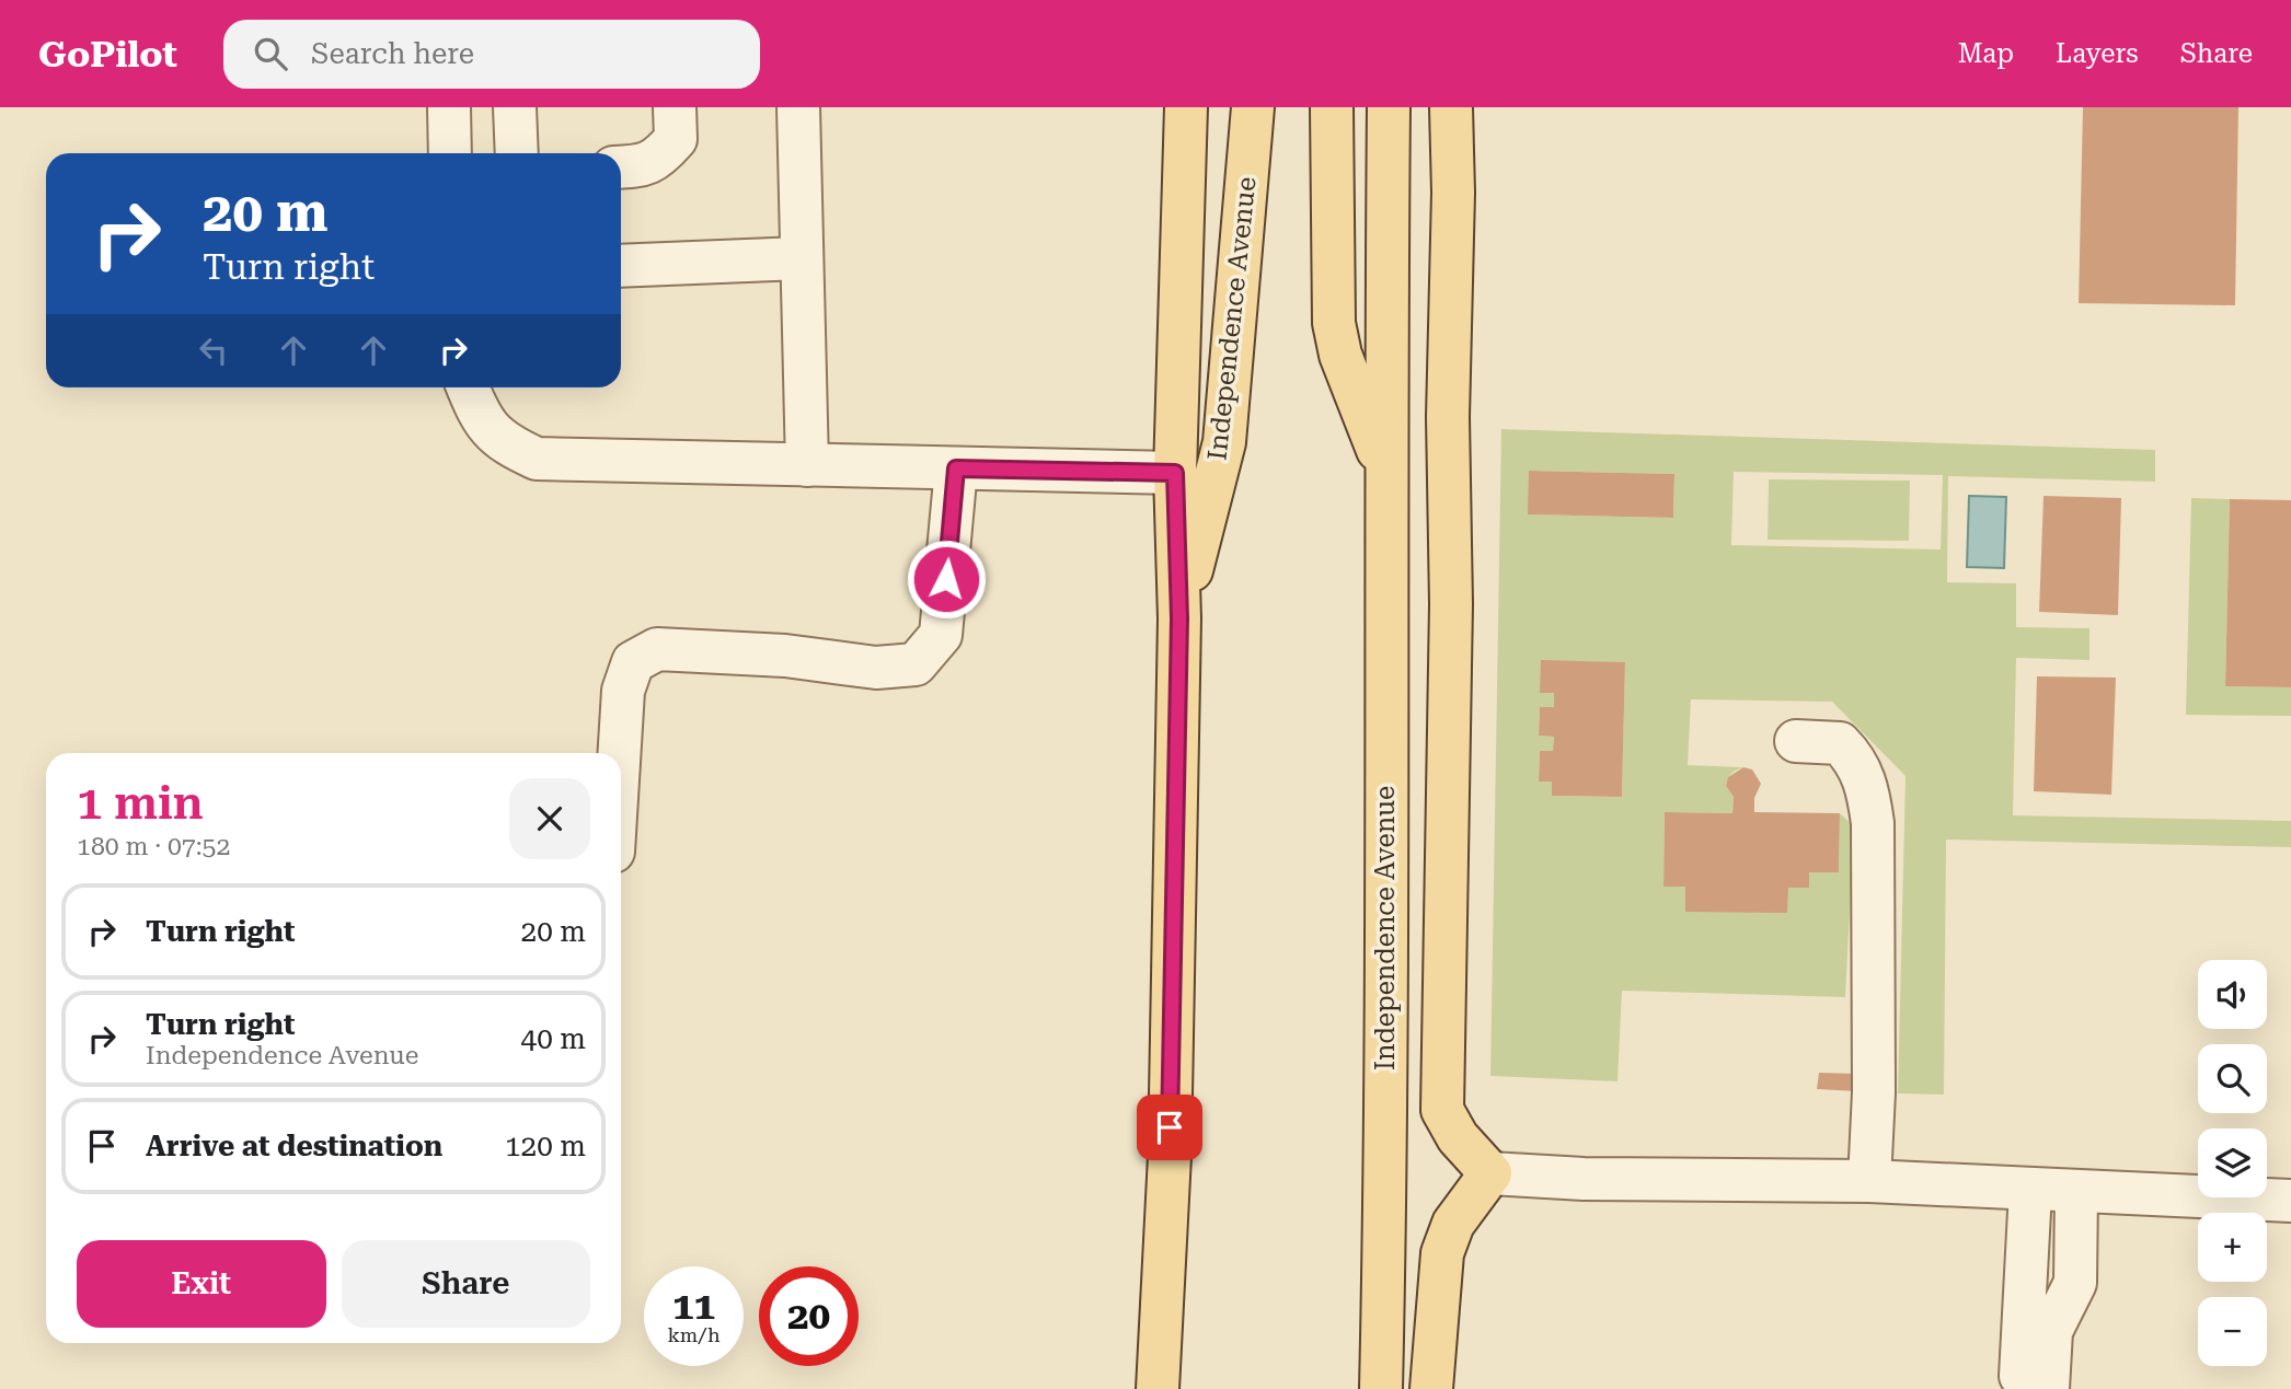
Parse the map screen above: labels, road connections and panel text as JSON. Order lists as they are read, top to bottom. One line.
{"streets":{"main road":["Independence Avenue"]},"page":{"header":"GoPilot","search":"Search here","nav":["Map","Layers","Share"],"turn":["20 m","Turn right"],"heading":["1 min","180 m · 07:52"],"list":[{"name":"Turn right","value":"20 m"},{"name":"Turn right","note":"Independence Avenue","value":"40 m"},{"name":"Arrive at destination","value":"120 m"}],"map_buttons":["+","−"],"buttons":["Exit","Share"],"speed":"11 km/h","limit":"20"}}
